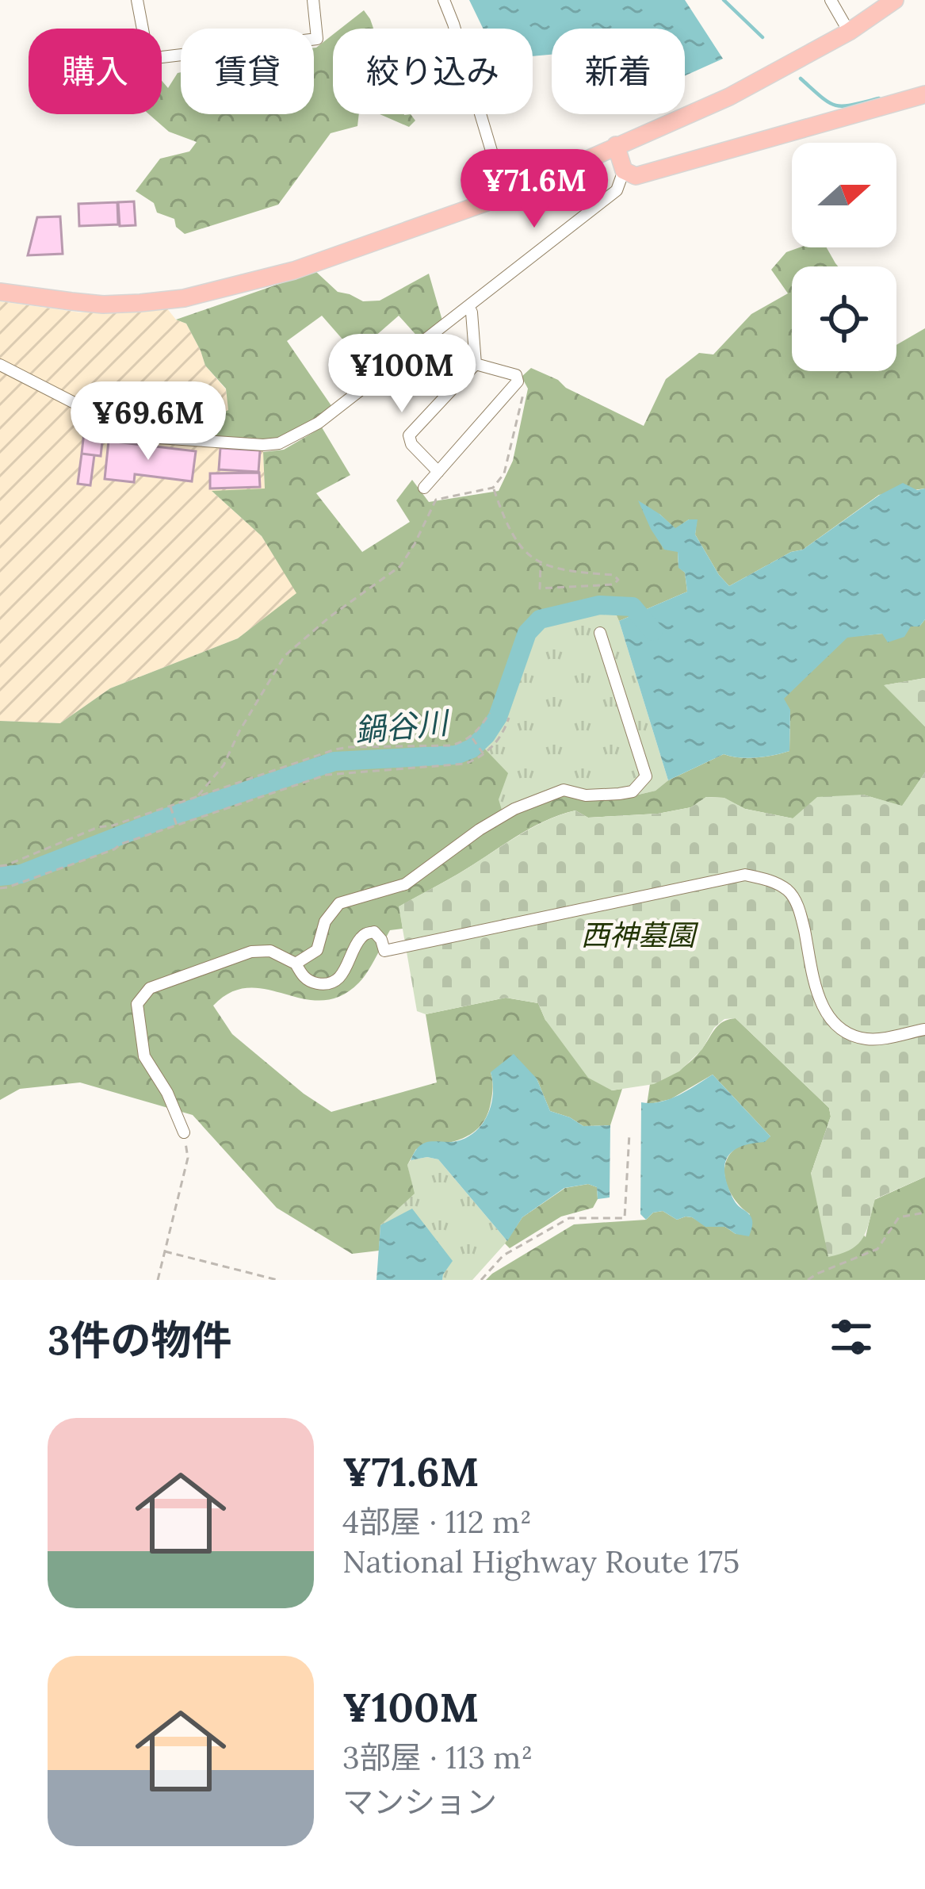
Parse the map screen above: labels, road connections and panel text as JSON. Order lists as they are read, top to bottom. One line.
{"water":["鍋谷川"],"parks":["西神墓園"],"north":"right","page":{"chip":["購入","賃貸","絞り込み","新着"],"price":["¥71.6M","¥100M","¥69.6M"],"heading":"3件の物件","list":[{"name":"¥71.6M","note":"4部屋 · 112 m² · National Highway Route 175"},{"name":"¥100M","note":"3部屋 · 113 m² · マンション"}]}}
